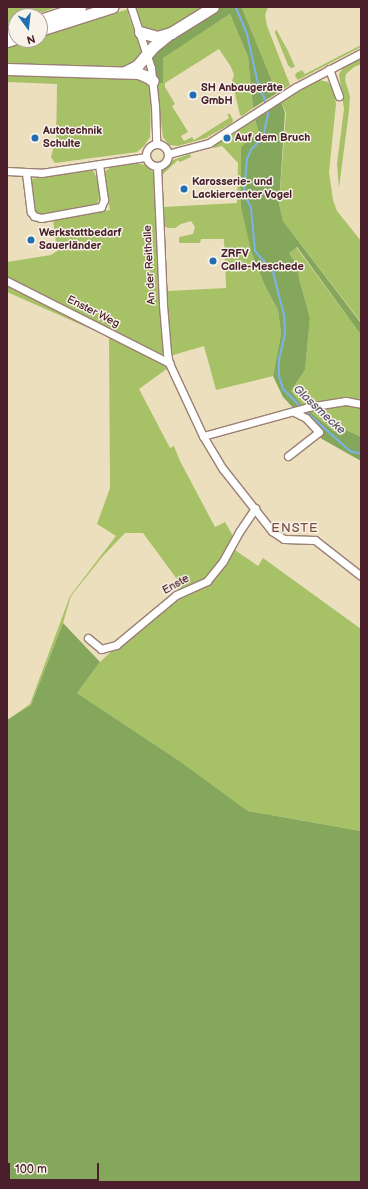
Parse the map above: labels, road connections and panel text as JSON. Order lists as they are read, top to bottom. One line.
{"streets":{"street":["An der Reithalle","Enster Weg","Enste"]},"crossings":[["An der Reithalle","Enster Weg"]],"districts":["ENSTE"],"water":["Glassmecke"],"places":["SH Anbaugeräte GmbH","Autotechnik Schulte","Auf dem Bruch","Karosserie- und Lackiercenter Vogel","Werkstattbedarf Sauerländer","ZRFV Calle-Meschede"],"scale_bar":"100 m","north":"bottom"}
